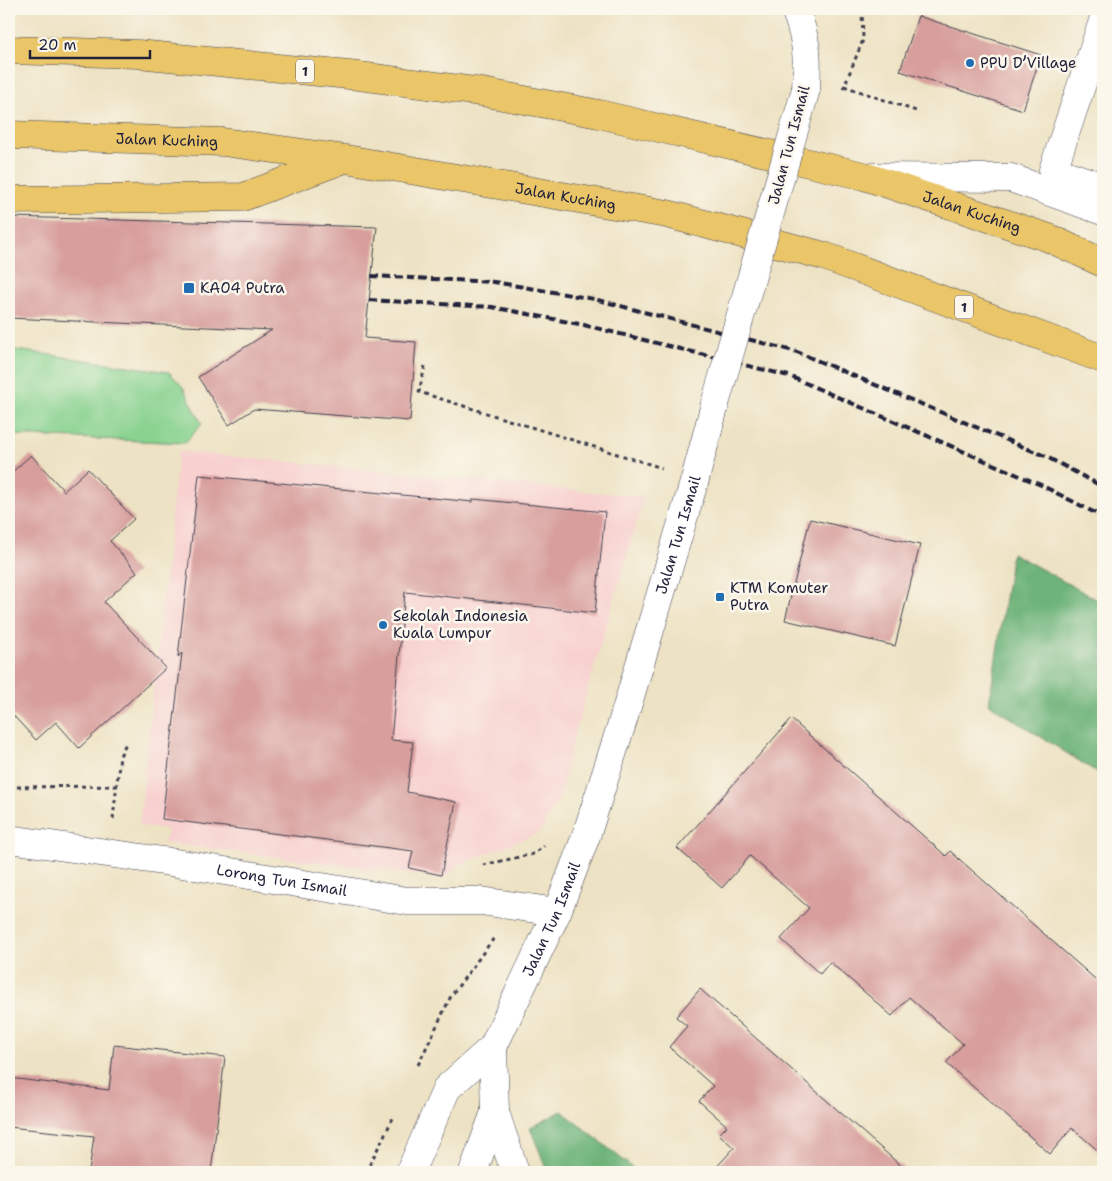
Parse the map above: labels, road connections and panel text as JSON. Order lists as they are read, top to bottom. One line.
{"streets":{"highway":["1","Jalan Kuching"],"street":["Jalan Tun Ismail","Lorong Tun Ismail"]},"crossings":[["Jalan Tun Ismail","Lorong Tun Ismail"]],"places":{"other":["PPU D’Village","Sekolah Indonesia Kuala Lumpur"],"transit":["KA04 Putra","KTM Komuter Putra"]},"scale_bar":"20 m"}
